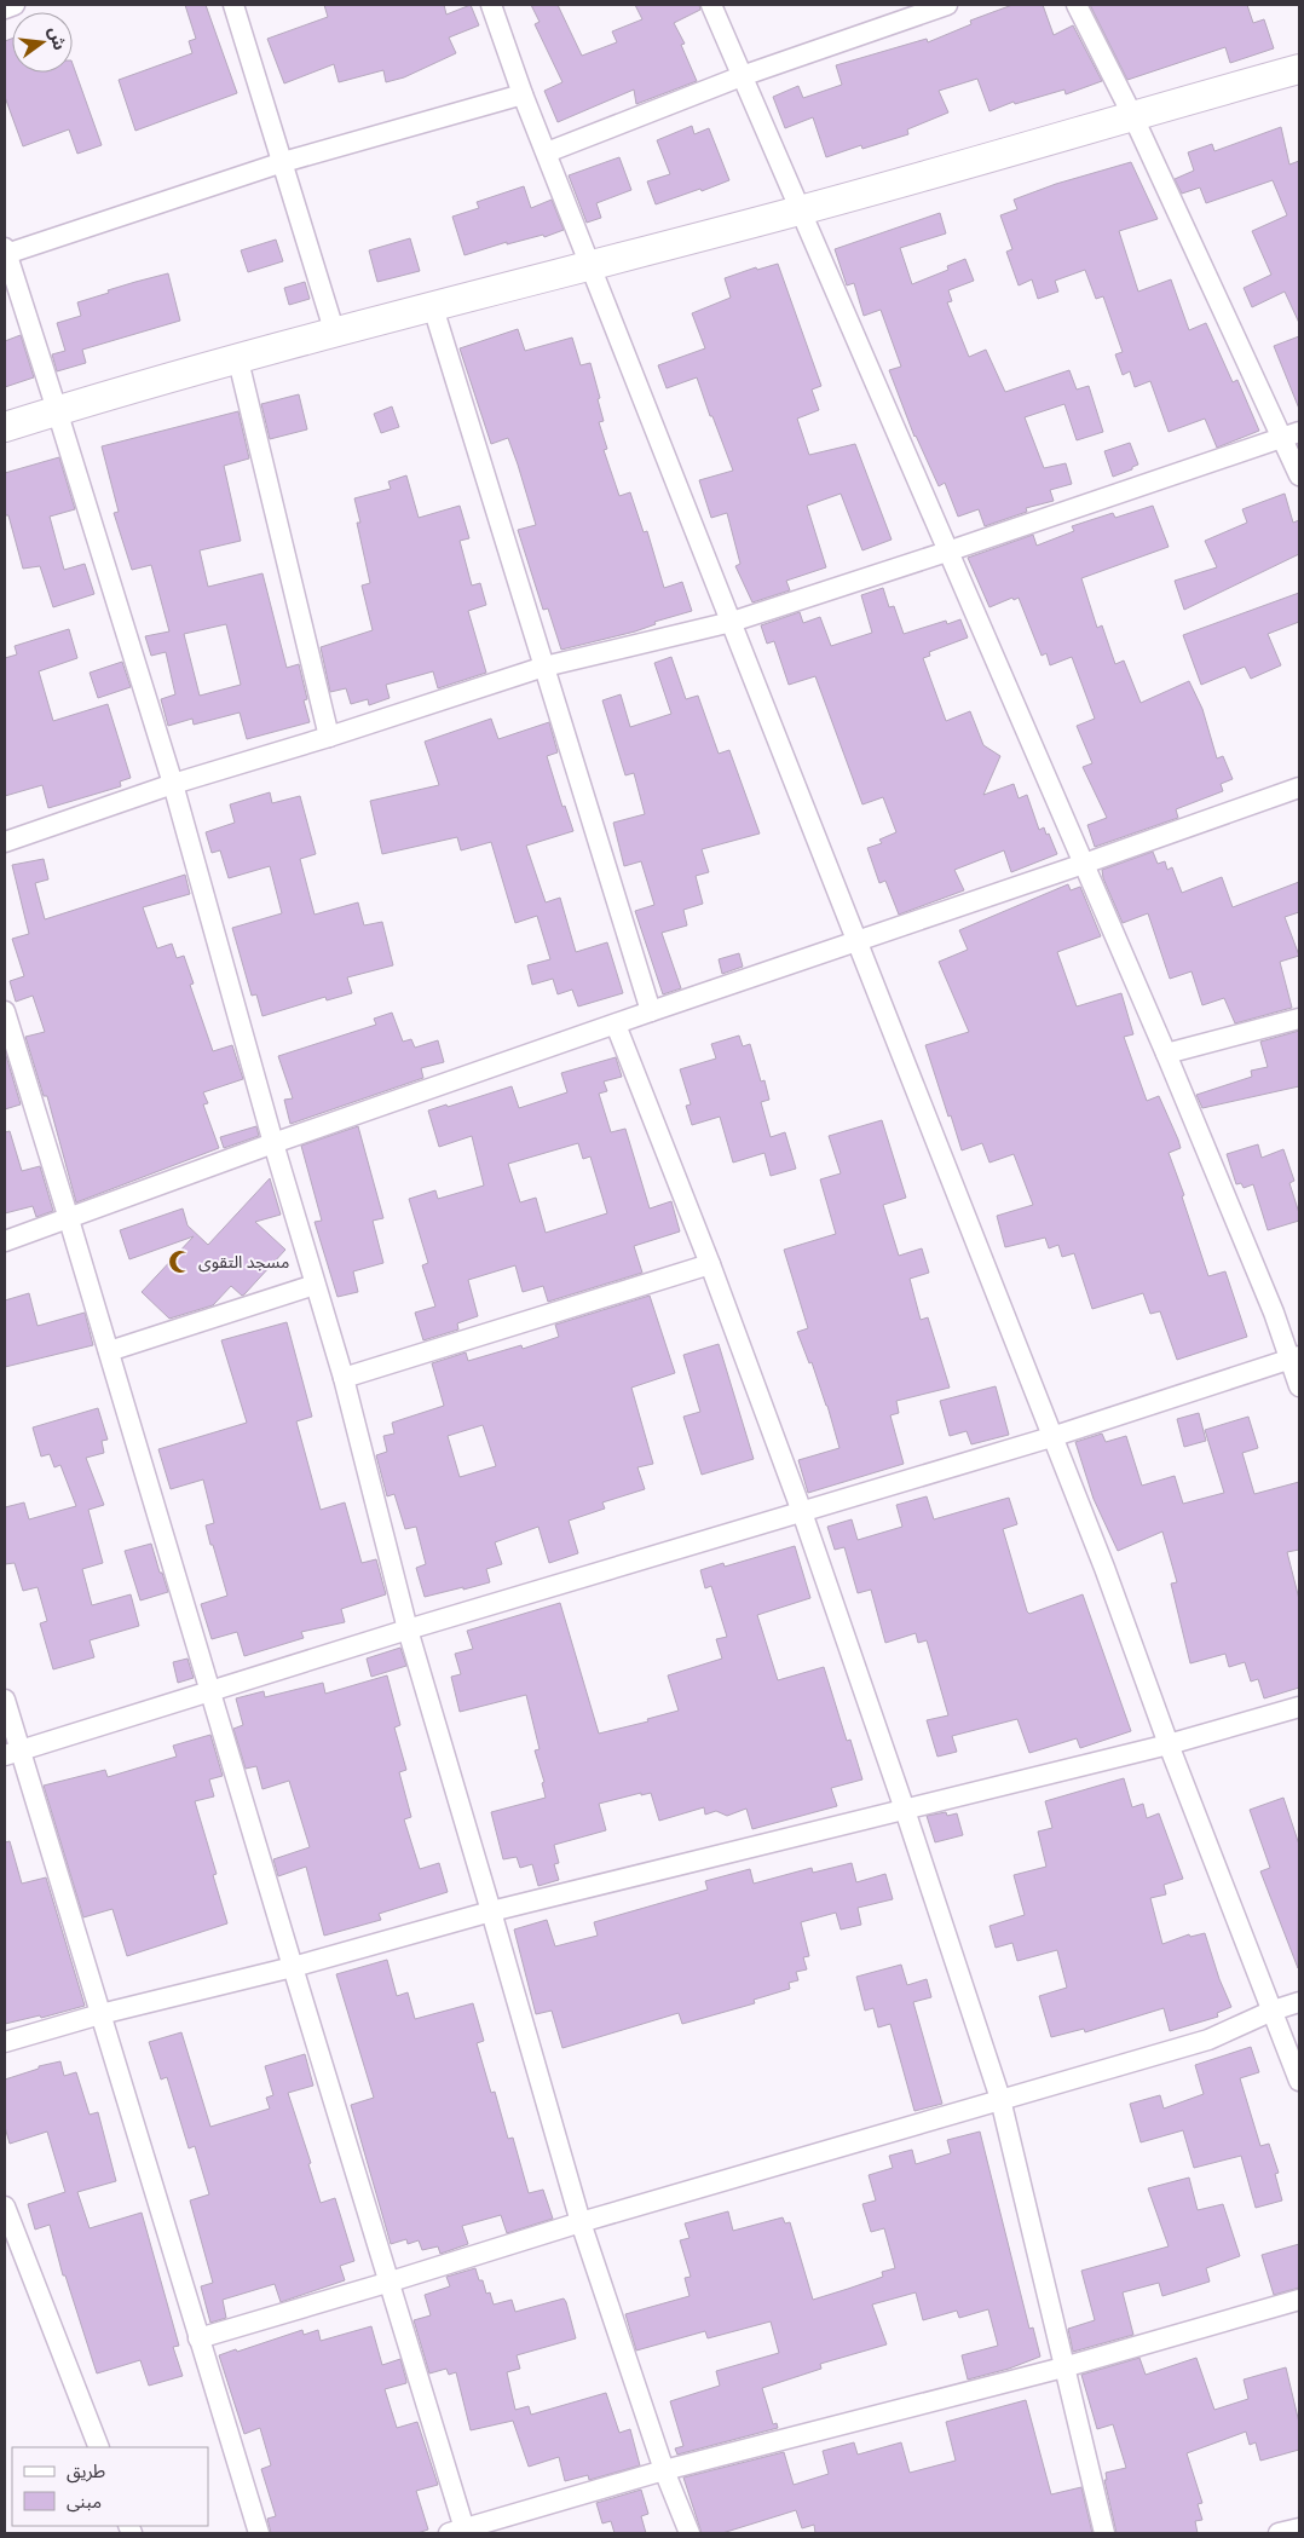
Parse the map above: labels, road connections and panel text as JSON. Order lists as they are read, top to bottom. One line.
{"places":{"mosque":["مسجد التقوى"]},"legend":["طريق","مبنى"],"north":"right"}
